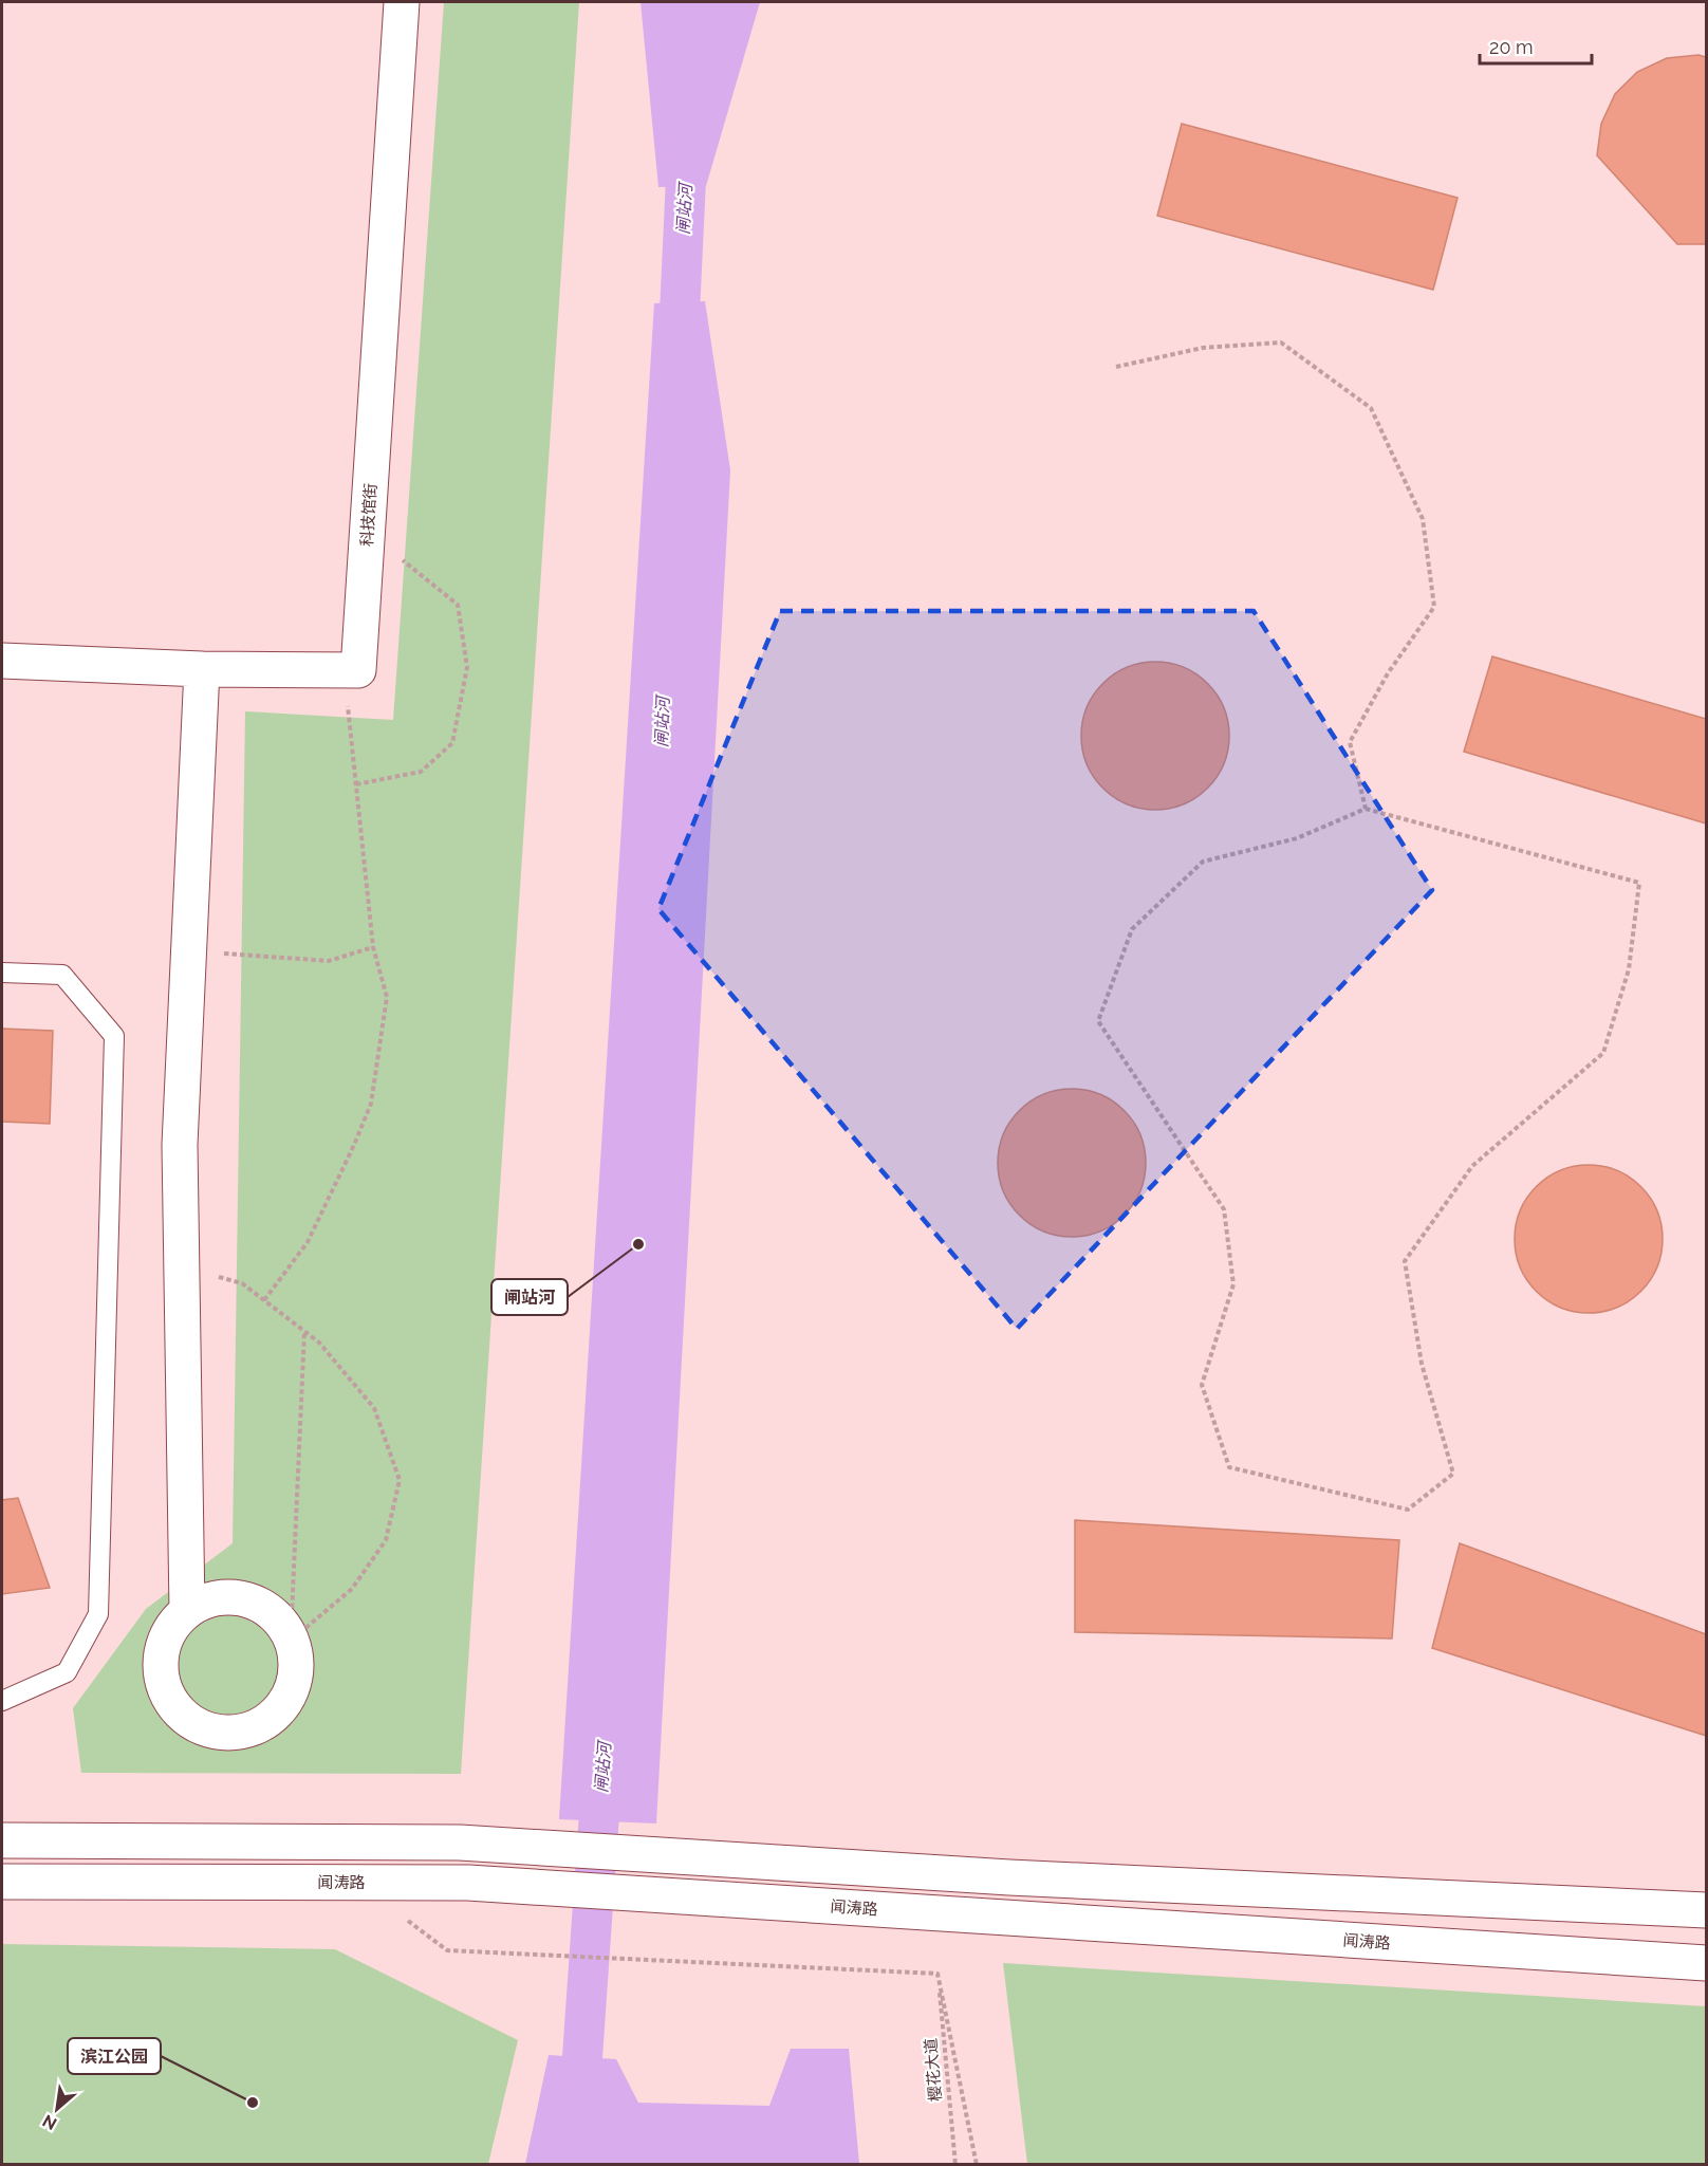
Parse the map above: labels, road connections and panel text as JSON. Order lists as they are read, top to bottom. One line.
{"streets":{"main road":["科技馆街","闻涛路"],"path":["樱花大道"]},"water":["闸站河"],"places":["闸站河","滨江公园"],"scale_bar":"20 m","north":"bottom left"}
